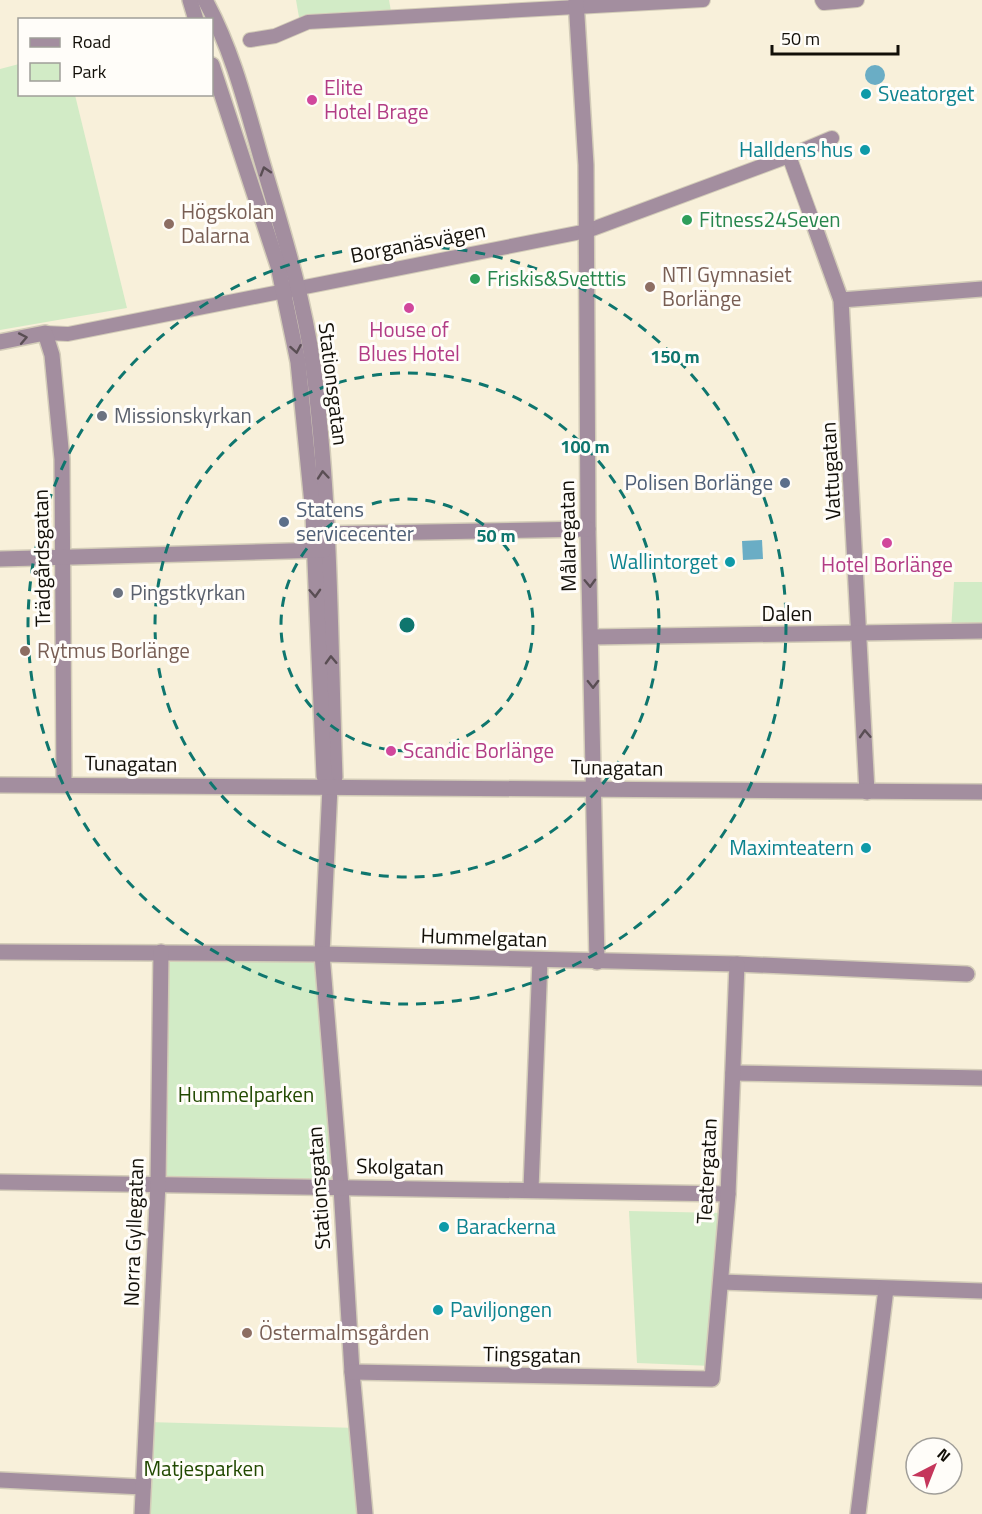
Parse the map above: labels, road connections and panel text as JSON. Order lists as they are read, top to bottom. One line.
{"streets":{"street":["Borganäsvägen","Stationsgatan","Vattugatan","Målaregatan","Trädgårdsgatan","Dalen","Tunagatan","Hummelgatan","Skolgatan","Teatergatan","Norra Gyllegatan","Tingsgatan"]},"crossings":[["Borganäsvägen","Stationsgatan"],["Borganäsvägen","Vattugatan"],["Borganäsvägen","Målaregatan"],["Borganäsvägen","Trädgårdsgatan"],["Stationsgatan","Tunagatan"],["Stationsgatan","Hummelgatan"],["Stationsgatan","Skolgatan"],["Stationsgatan","Tingsgatan"],["Vattugatan","Dalen"],["Vattugatan","Tunagatan"],["Målaregatan","Dalen"],["Målaregatan","Tunagatan"],["Målaregatan","Hummelgatan"],["Trädgårdsgatan","Tunagatan"],["Hummelgatan","Teatergatan"],["Hummelgatan","Norra Gyllegatan"],["Skolgatan","Teatergatan"],["Skolgatan","Norra Gyllegatan"],["Teatergatan","Tingsgatan"]],"parks":["Hummelparken","Matjesparken"],"places":["Sveatorget","Elite Hotel Brage","Halldens hus","Fitness24Seven","Högskolan Dalarna","Friskis&Svetttis","NTI Gymnasiet Borlänge","House of Blues Hotel","Missionskyrkan","Polisen Borlänge","Statens servicecenter","Hotel Borlänge","Wallintorget","Pingstkyrkan","Rytmus Borlänge","Scandic Borlänge","Maximteatern","Barackerna","Paviljongen","Östermalmsgården"],"legend":["Road","Park"],"scale_bar":"50 m","north":"top right","rings":["150 m","100 m","50 m"]}
